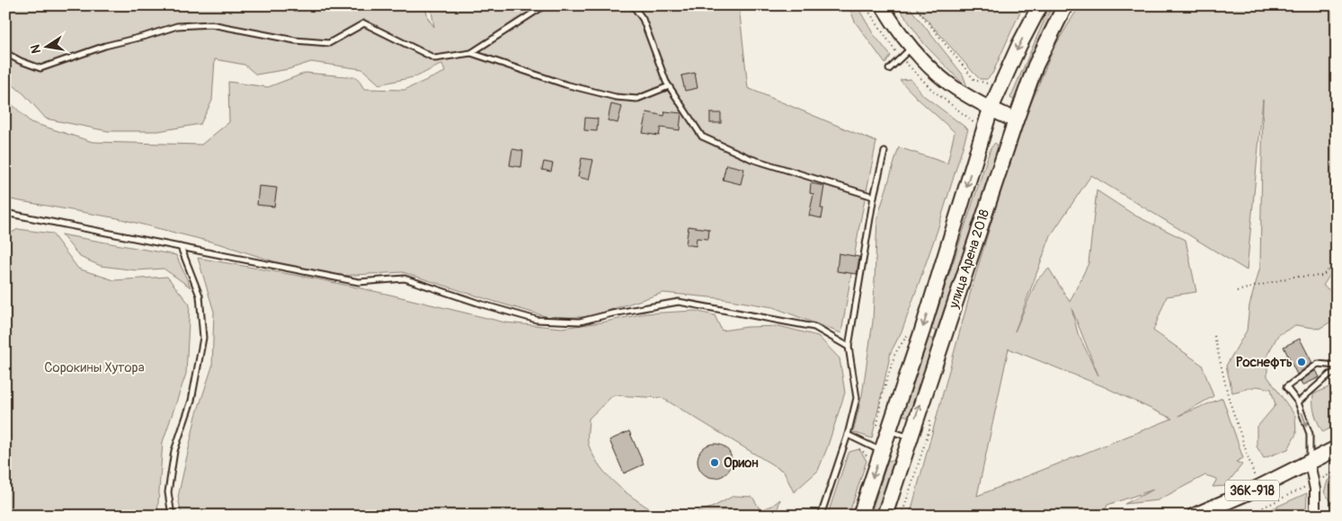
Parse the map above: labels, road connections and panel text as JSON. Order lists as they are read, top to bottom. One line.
{"streets":{"main road":["улица Арена 2018","36К-918"]},"parks":["Сорокины Хутора"],"places":["Роснефть","Орион"],"north":"left"}
